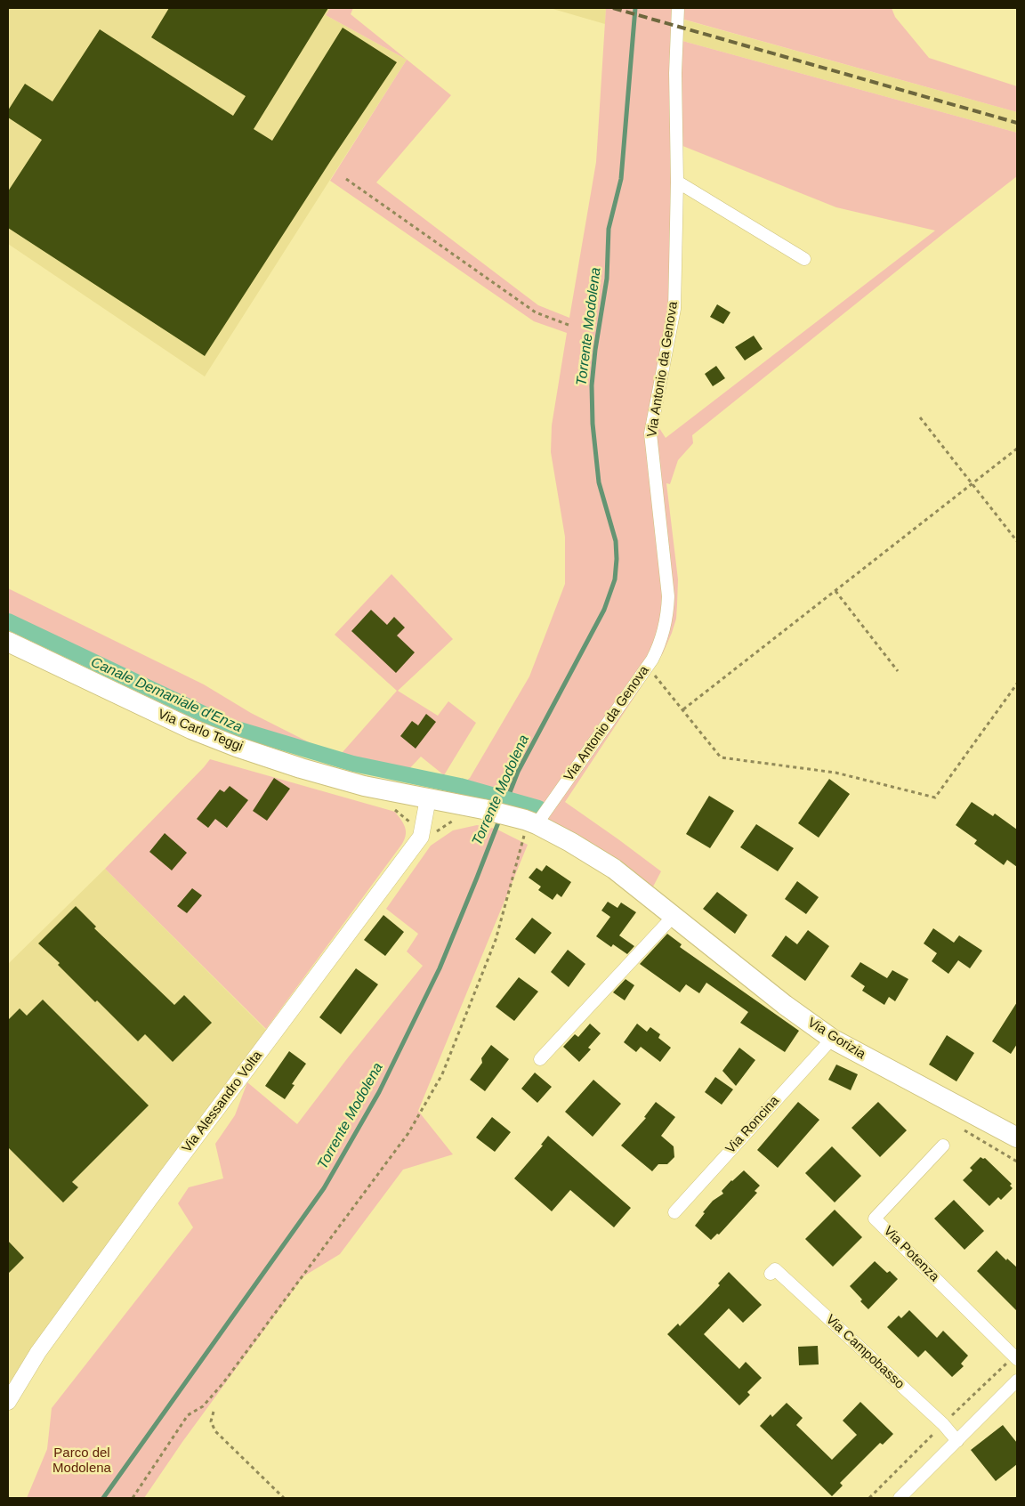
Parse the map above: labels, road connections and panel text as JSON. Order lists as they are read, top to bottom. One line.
{"streets":{"main road":["Via Carlo Teggi","Via Gorizia"],"street":["Via Antonio da Genova","Via Alessandro Volta","Via Roncina","Via Potenza","Via Campobasso"]},"crossings":[["Via Antonio da Genova","Via Gorizia"],["Via Carlo Teggi","Via Gorizia"],["Via Carlo Teggi","Via Alessandro Volta"],["Via Gorizia","Via Alessandro Volta"],["Via Gorizia","Via Roncina"]],"water":["Torrente Modolena","Canale Demaniale d'Enza"],"parks":["Parco del Modolena"]}
